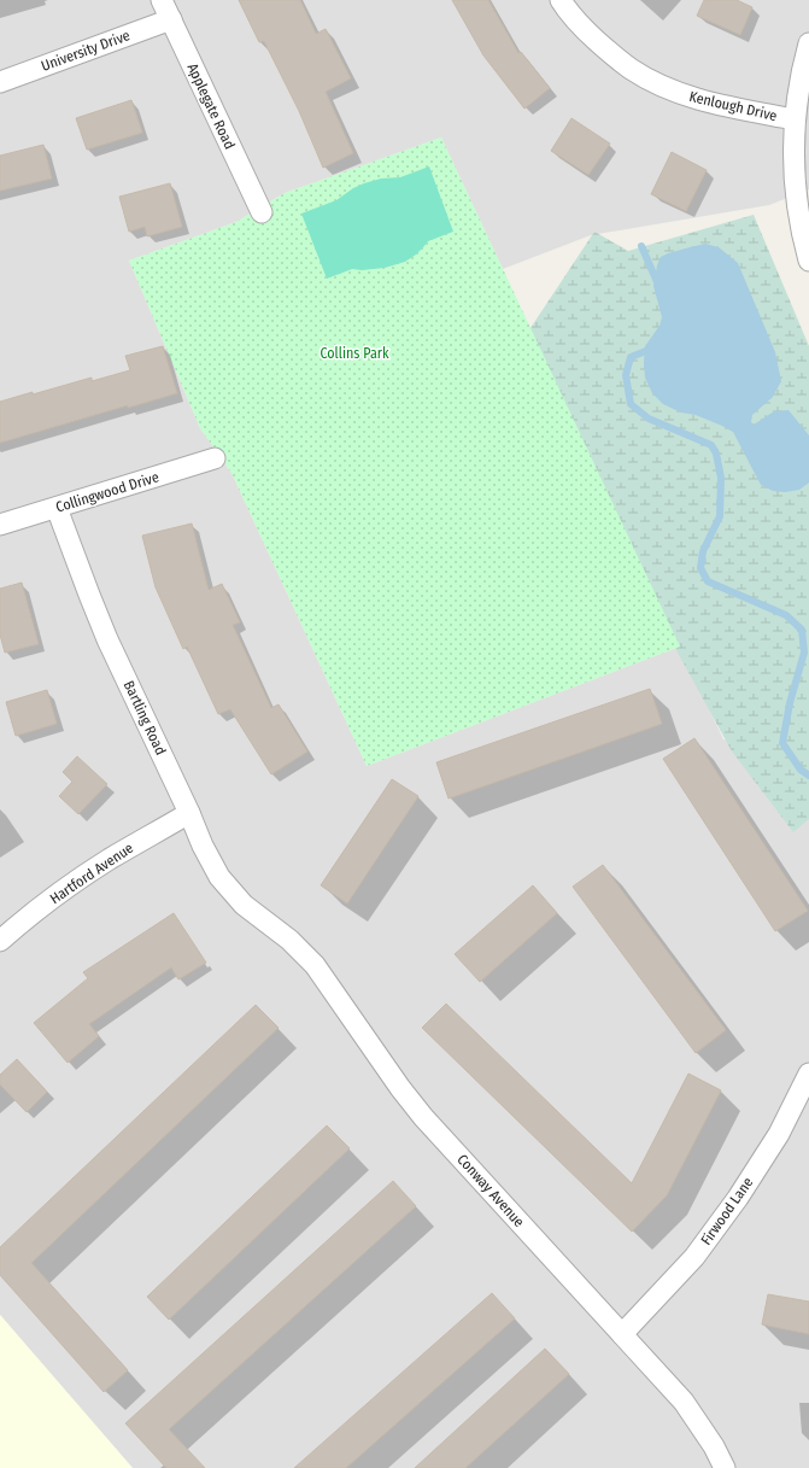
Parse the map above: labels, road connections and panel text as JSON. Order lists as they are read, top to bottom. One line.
{"streets":{"street":["University Drive","Applegate Road","Kenlough Drive","Collingwood Drive","Bartling Road","Hartford Avenue","Conway Avenue","Firwood Lane"]},"crossings":[["University Drive","Applegate Road"],["Collingwood Drive","Bartling Road"],["Bartling Road","Hartford Avenue"],["Bartling Road","Conway Avenue"],["Conway Avenue","Firwood Lane"]],"parks":["Collins Park"]}
